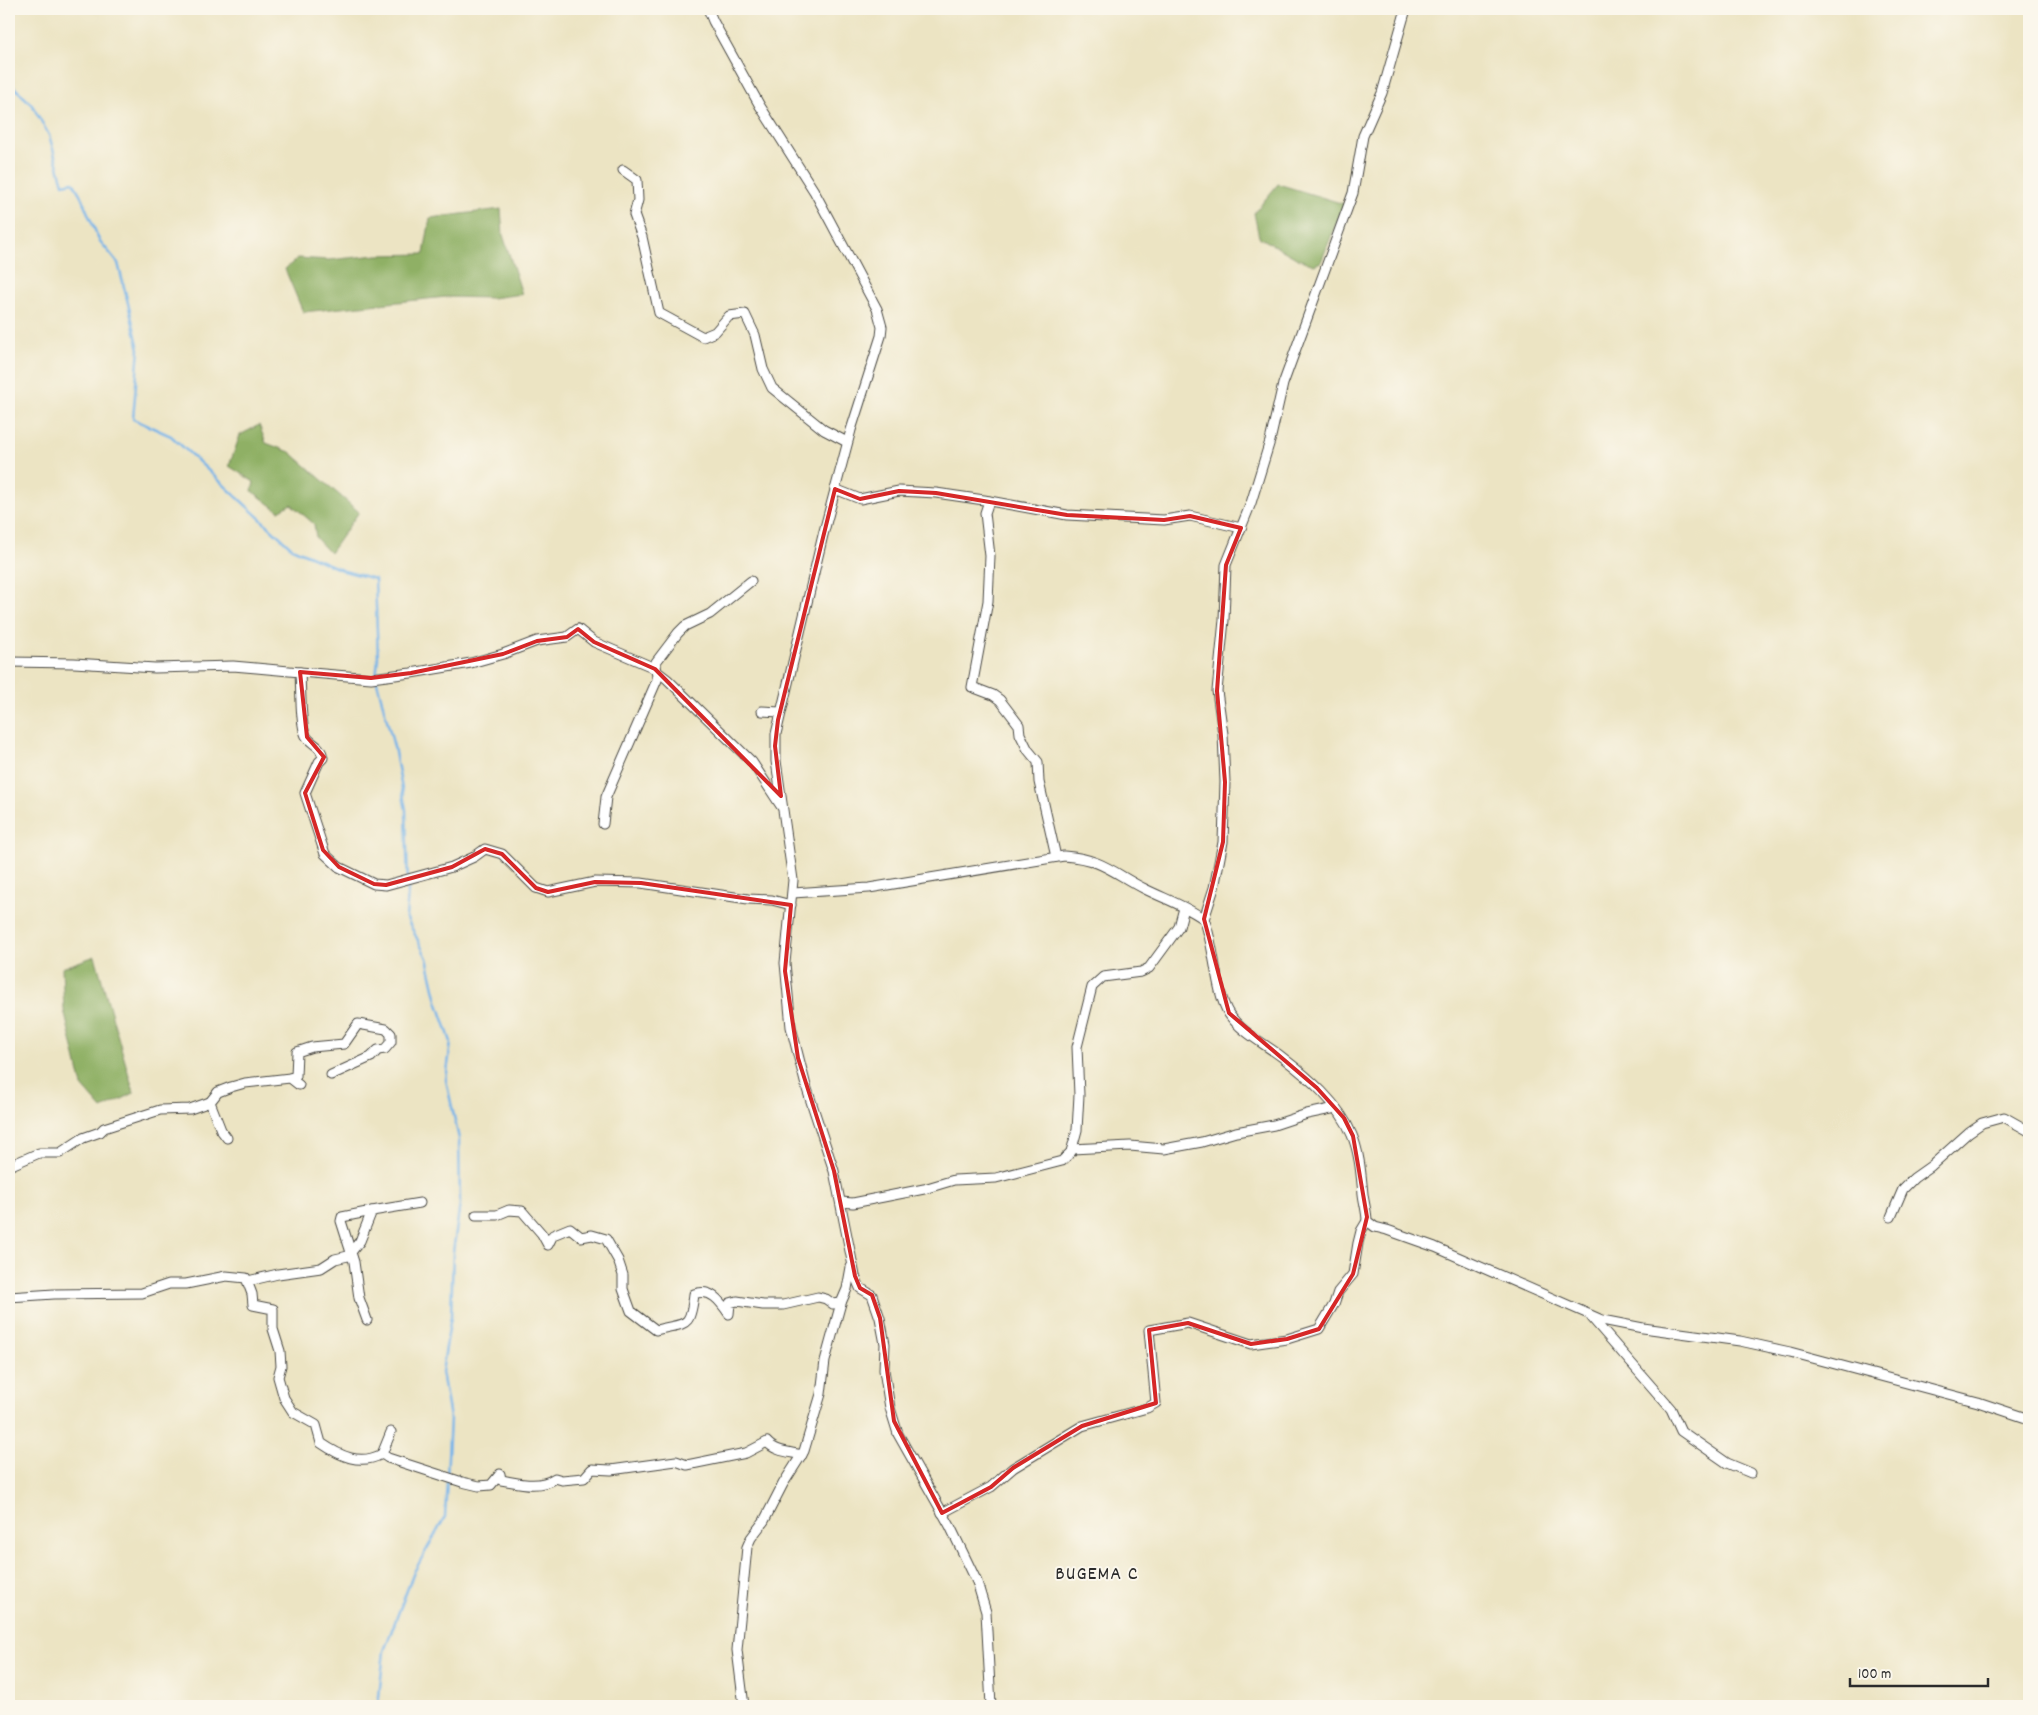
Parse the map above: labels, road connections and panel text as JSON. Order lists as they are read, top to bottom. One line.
{"districts":["BUGEMA C"],"scale_bar":"100 m"}
